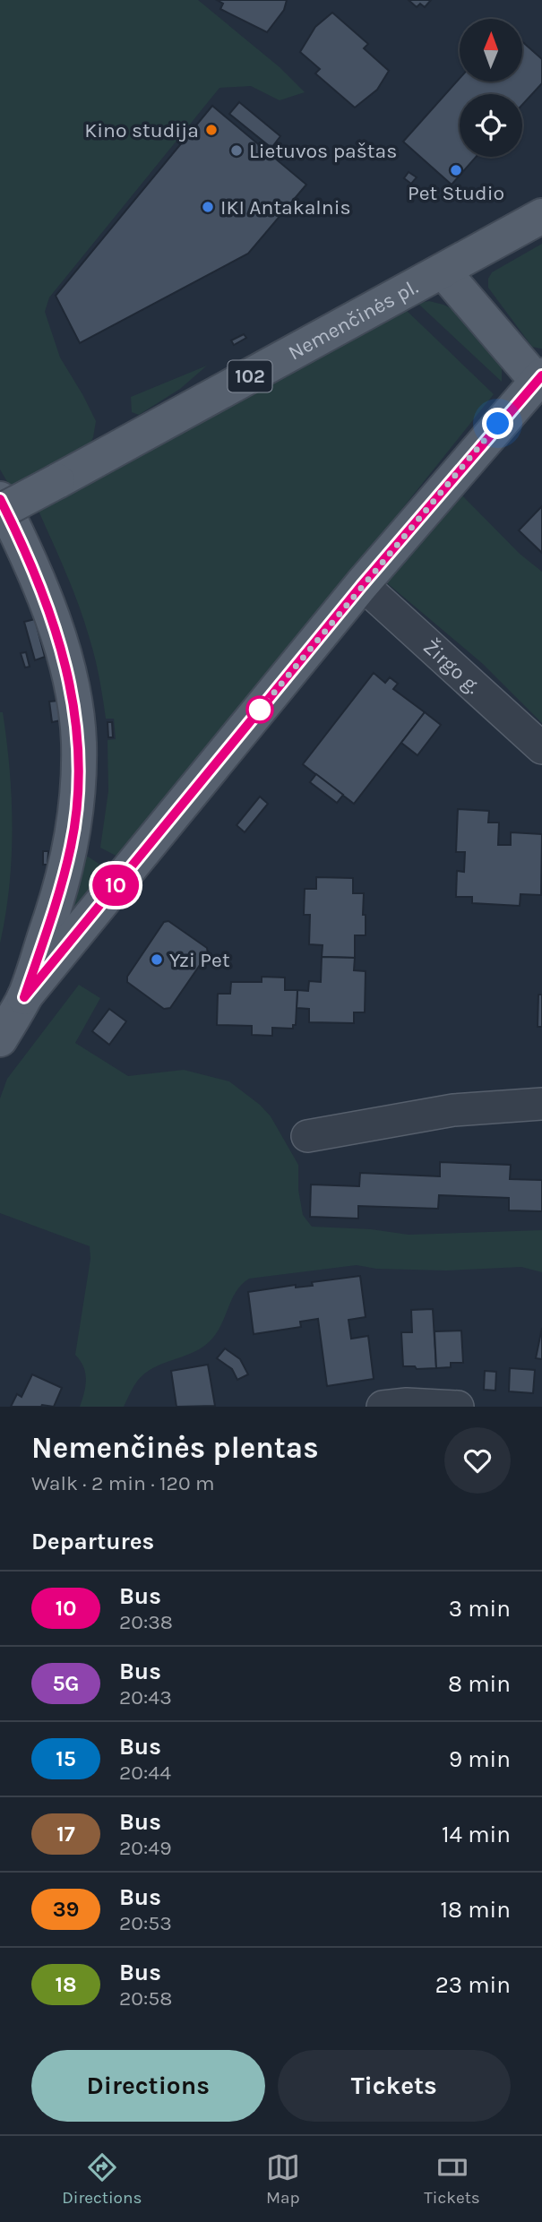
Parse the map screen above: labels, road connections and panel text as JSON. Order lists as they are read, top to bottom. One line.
{"streets":{"main road":["Nemenčinės pl.","102"],"street":["Žirgo g."]},"places":["Kino studija","Lietuvos paštas","Pet Studio","IKI Antakalnis","Yzi Pet"],"lines":["bus line 10"],"north":"top","page":{"on_map":"10","heading":[["Nemenčinės plentas","Walk · 2 min · 120 m"],"Departures"],"list":[{"mark":"10","name":"Bus","note":"20:38","value":"3 min"},{"mark":"5G","name":"Bus","note":"20:43","value":"8 min"},{"mark":"15","name":"Bus","note":"20:44","value":"9 min"},{"mark":"17","name":"Bus","note":"20:49","value":"14 min"},{"mark":"39","name":"Bus","note":"20:53","value":"18 min"},{"mark":"18","name":"Bus","note":"20:58","value":"23 min"}],"buttons":["Directions","Tickets"],"tabs":["Directions","Map","Tickets"]}}
